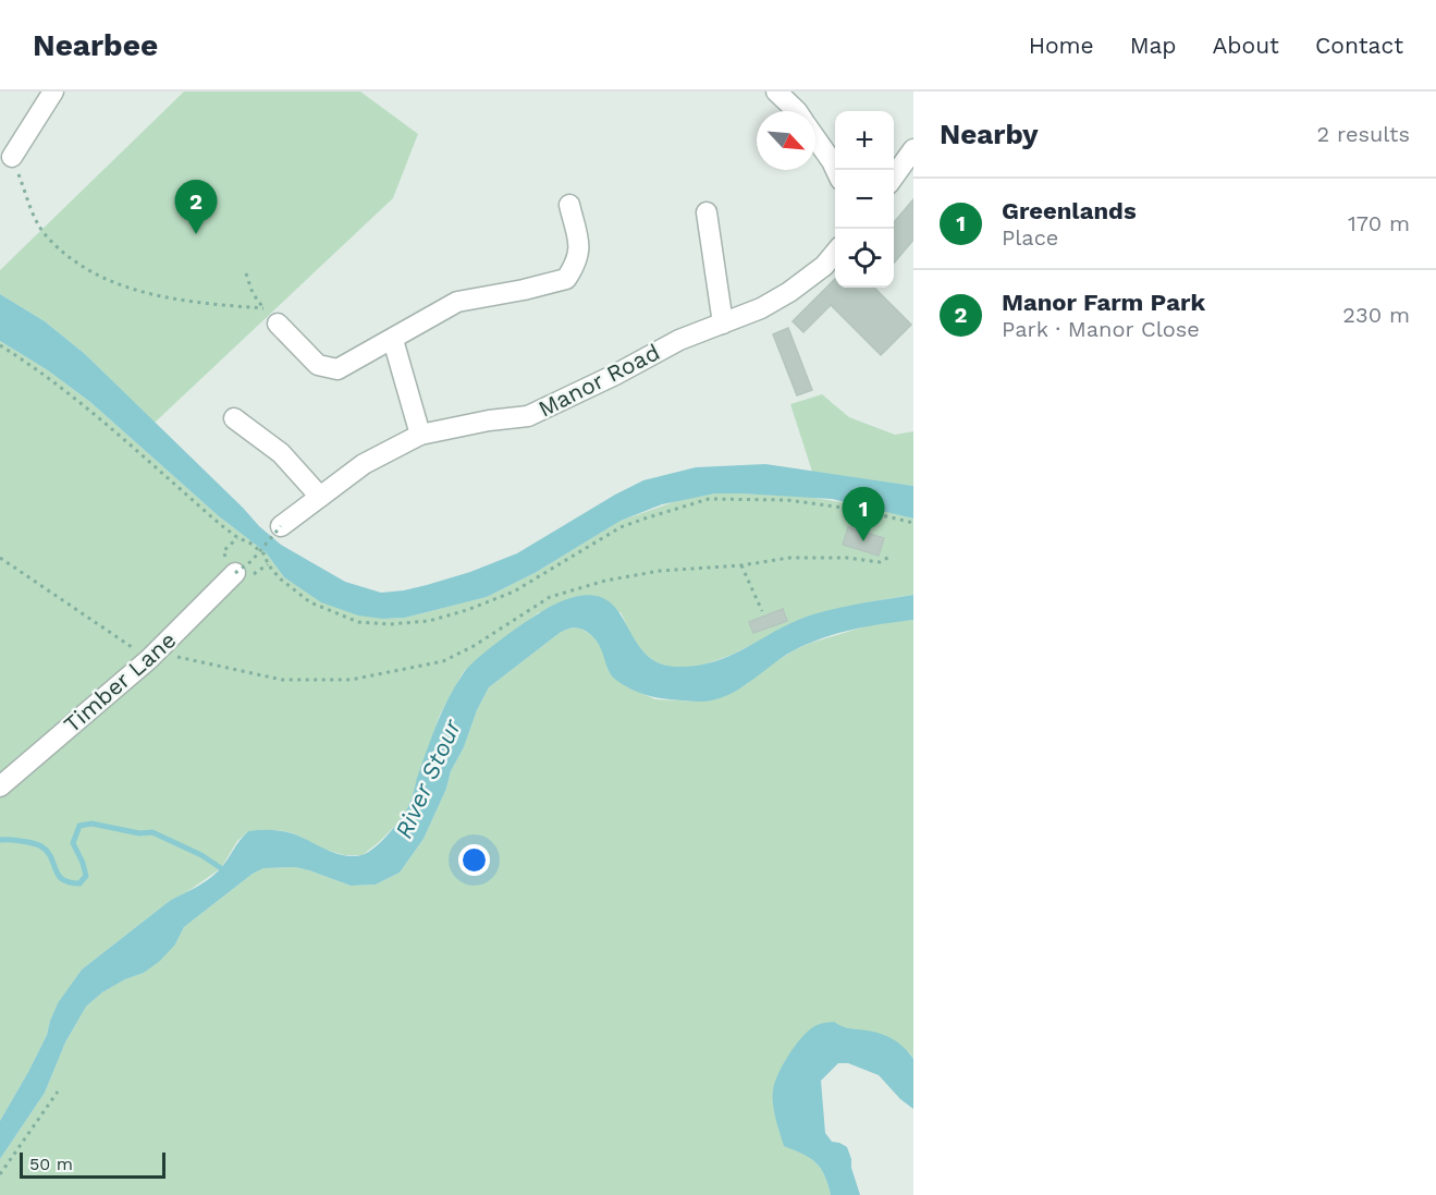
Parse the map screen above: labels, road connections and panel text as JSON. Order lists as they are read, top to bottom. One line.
{"streets":{"street":["Manor Road","Timber Lane"]},"water":["River Stour"],"scale_bar":"50 m","north":"bottom right","page":{"header":"Nearbee","nav":["Home","Map","About","Contact"],"heading":["Nearby","2 results"],"map_buttons":["+","−"],"list":[{"mark":"1","name":"Greenlands","note":"Place","value":"170 m"},{"mark":"2","name":"Manor Farm Park","note":"Park · Manor Close","value":"230 m"}],"pins":["2","1"],"scale":"50 m"}}
